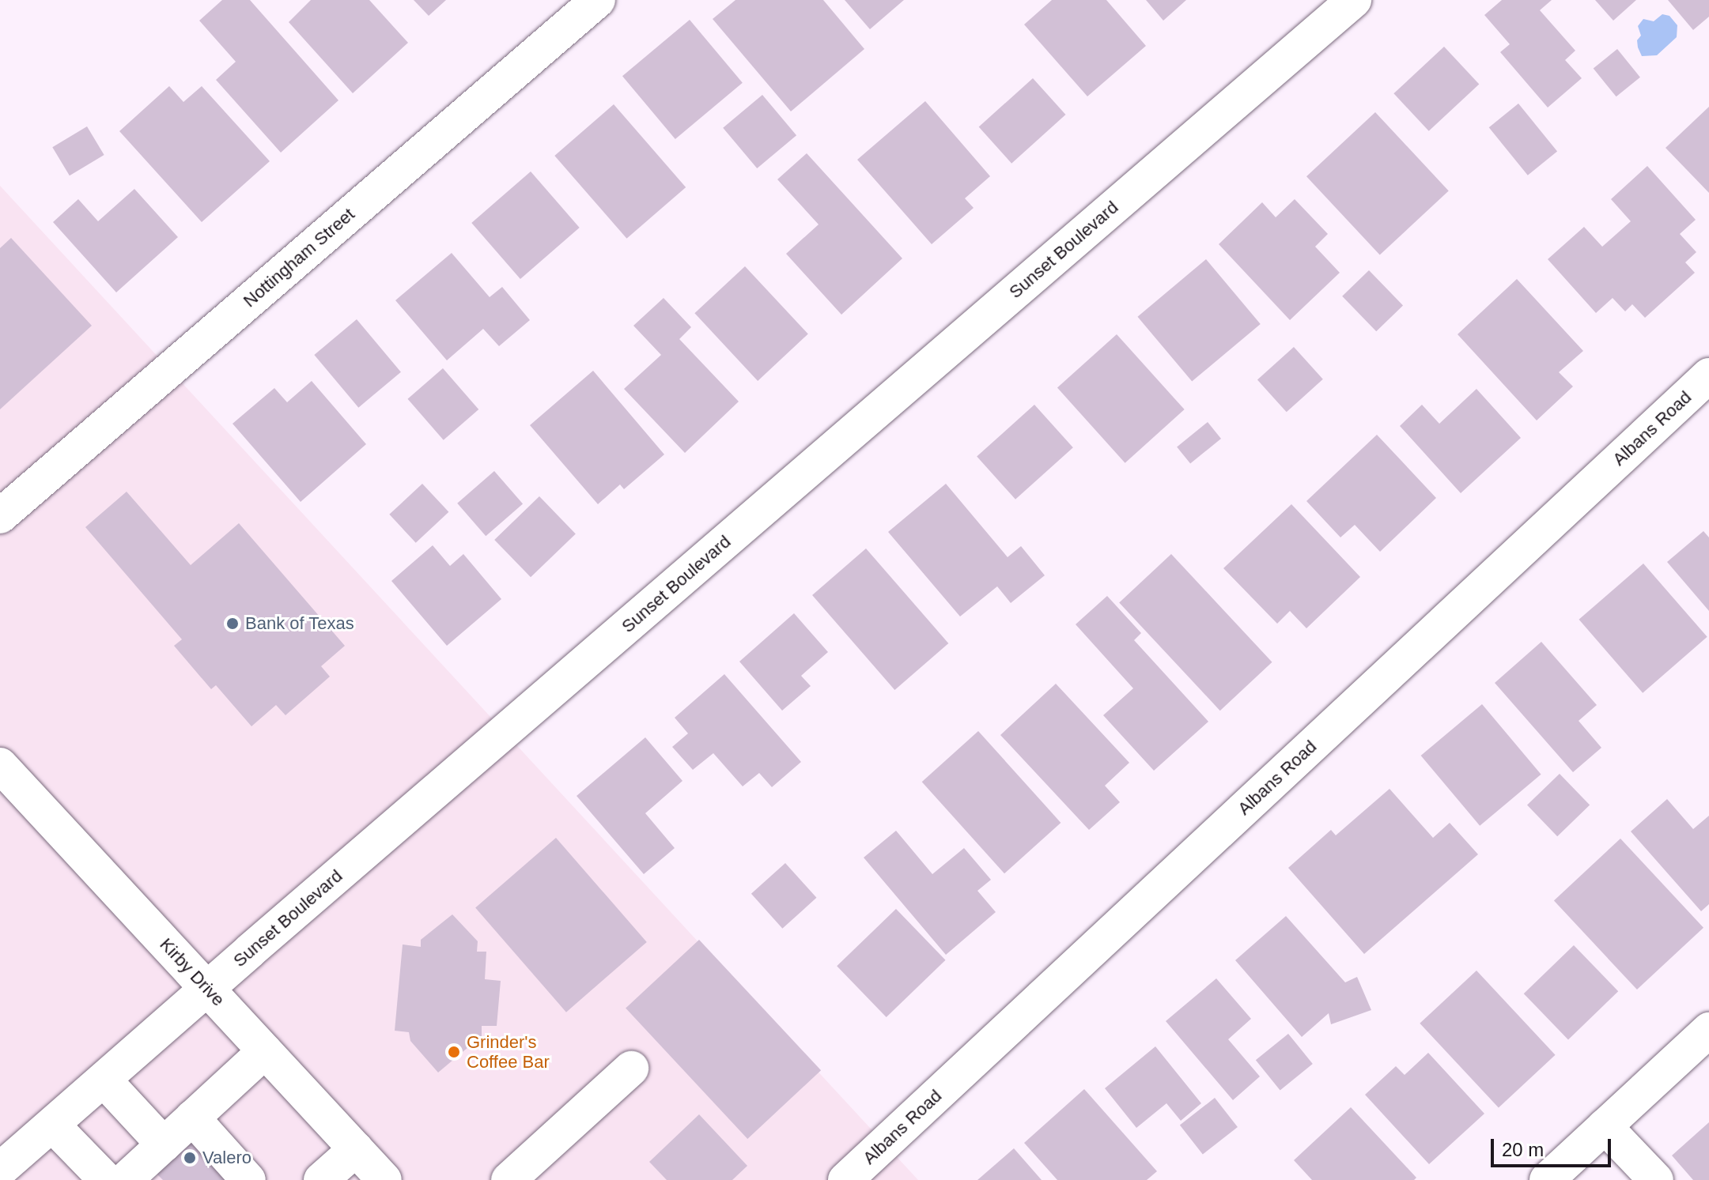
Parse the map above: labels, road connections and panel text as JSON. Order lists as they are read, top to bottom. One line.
{"streets":{"street":["Sunset Boulevard","Nottingham Street","Albans Road","Kirby Drive"]},"crossings":[["Sunset Boulevard","Kirby Drive"]],"places":["Bank of Texas","Grinder's Coffee Bar","Valero"],"scale_bar":"20 m"}
